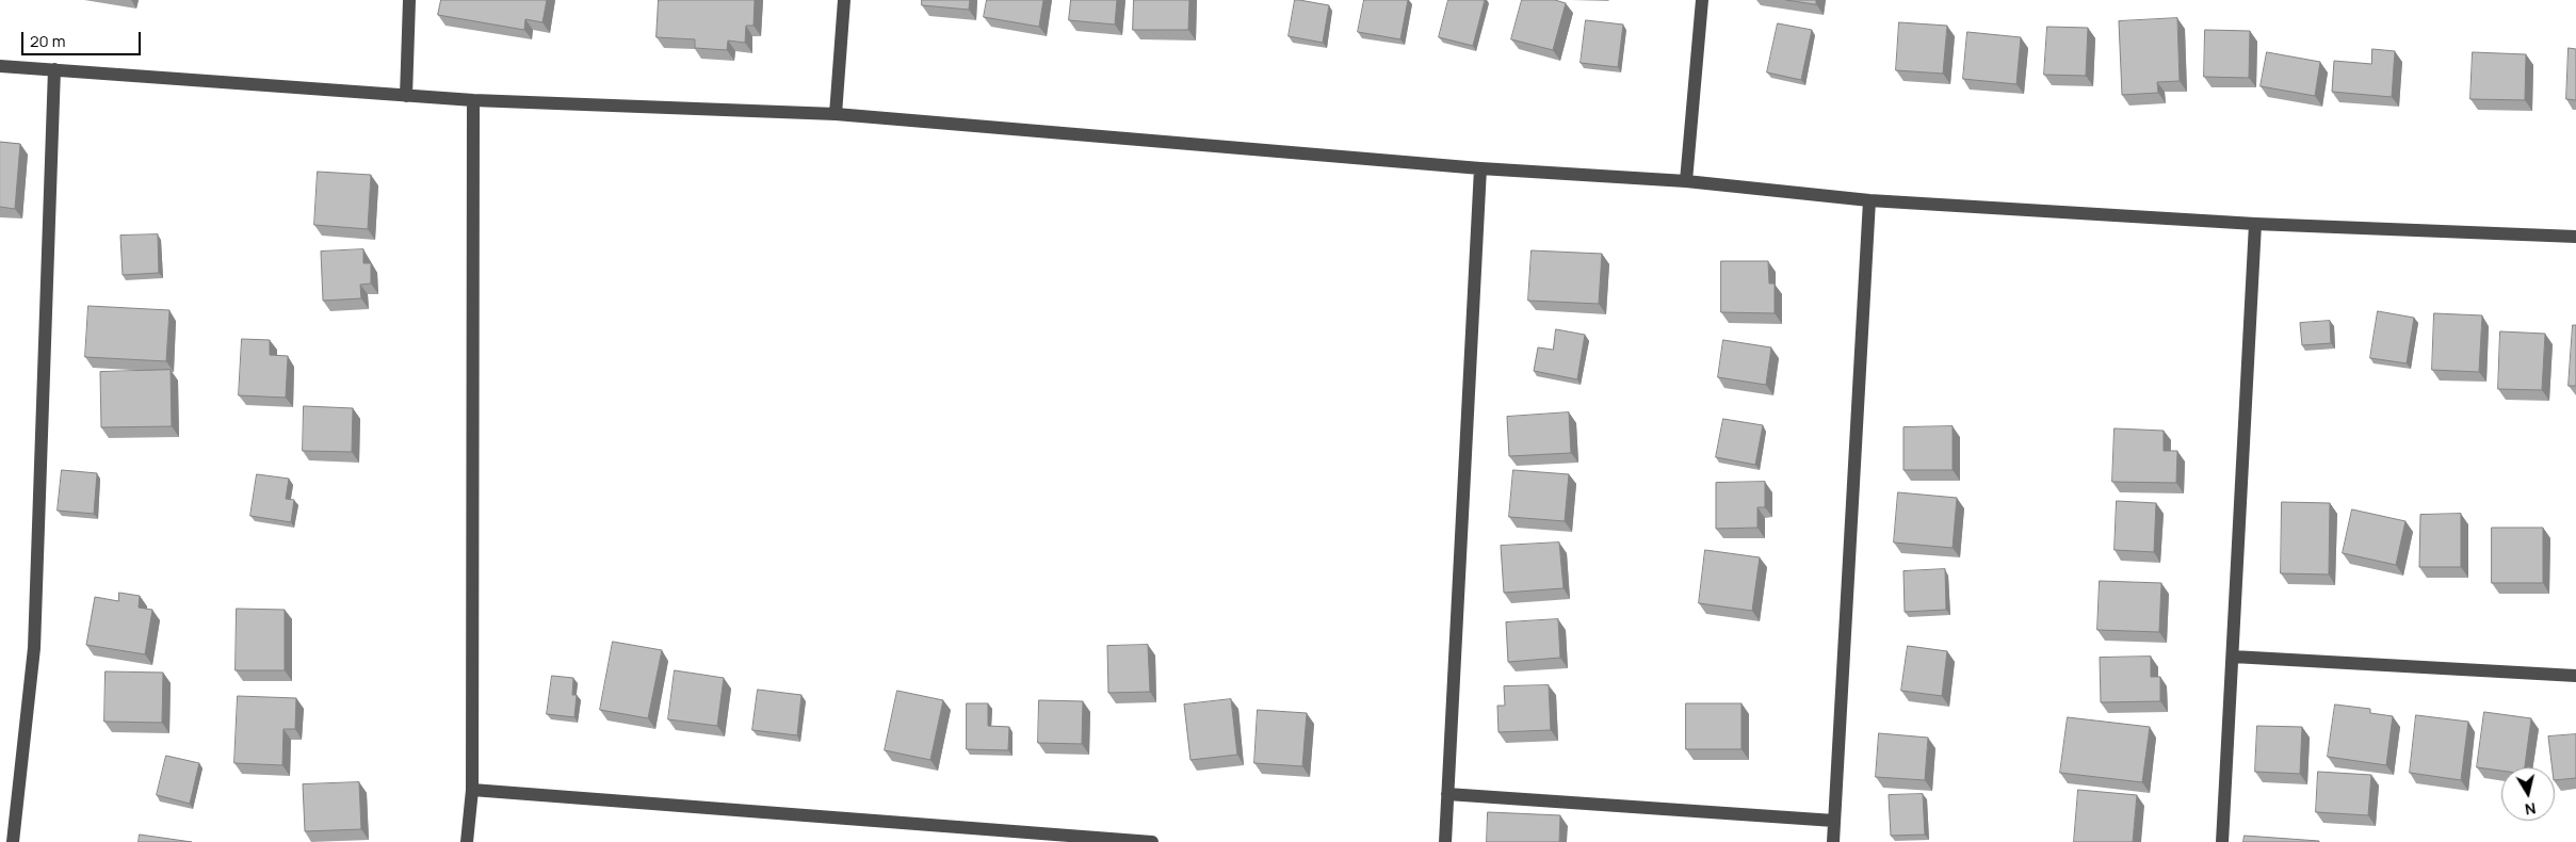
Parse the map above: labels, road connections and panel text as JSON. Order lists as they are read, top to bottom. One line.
{"scale_bar":"20 m","north":"bottom"}
